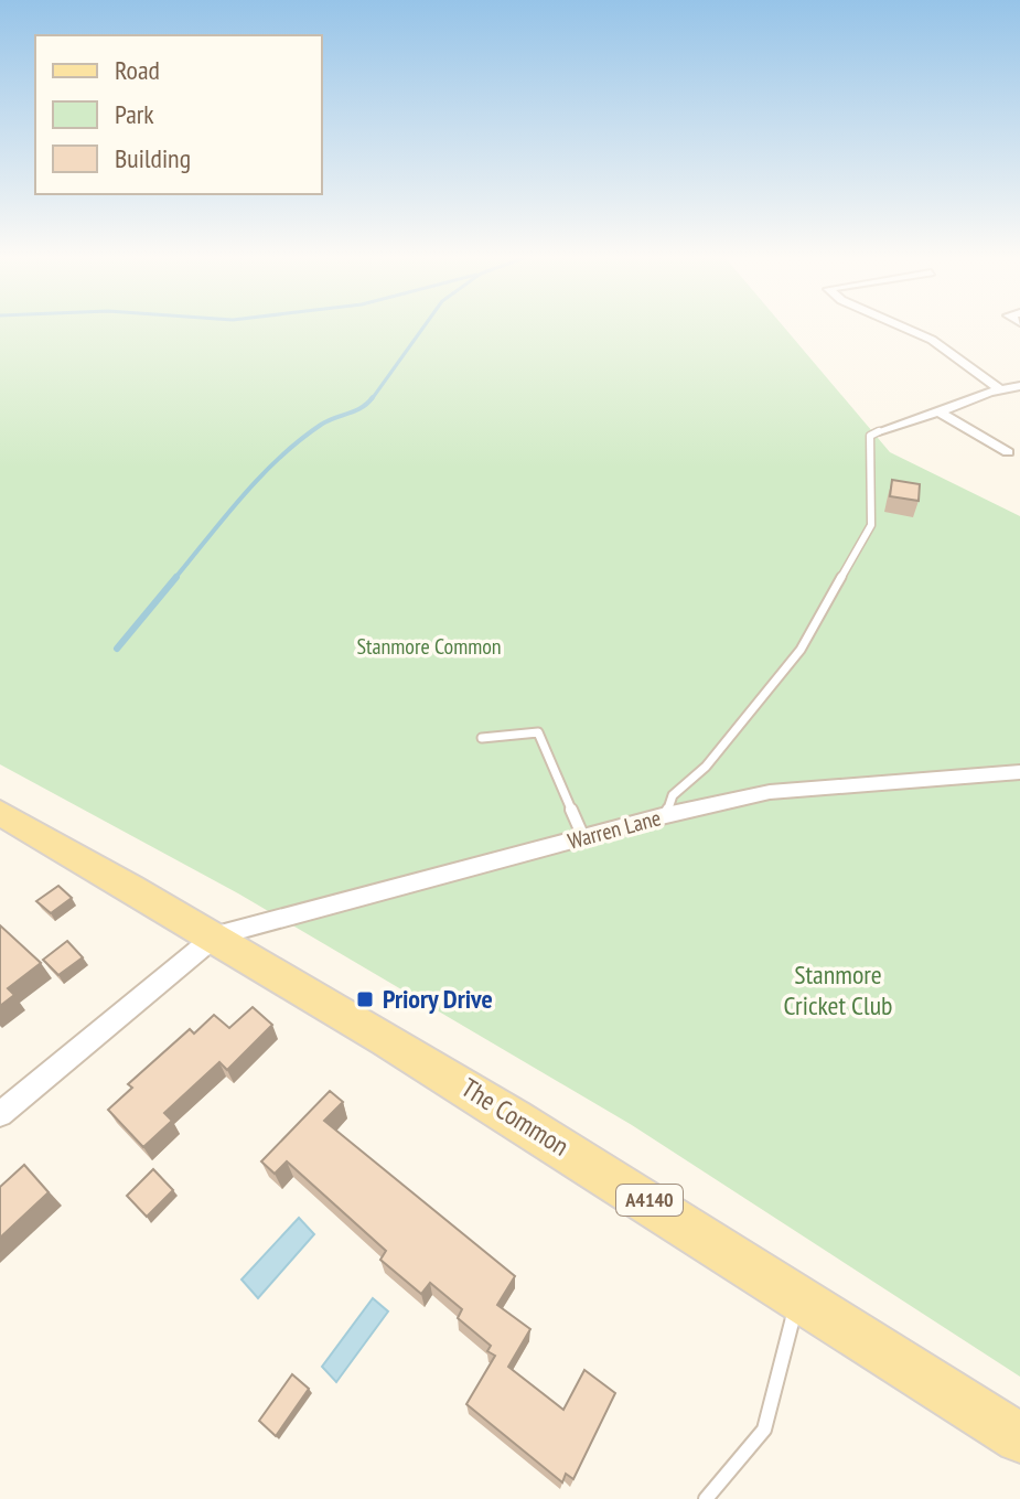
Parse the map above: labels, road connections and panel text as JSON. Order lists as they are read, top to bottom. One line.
{"streets":{"main road":["The Common","A4140"],"street":["Warren Lane"]},"crossings":[["Warren Lane","The Common"]],"parks":["Stanmore Common","Stanmore Cricket Club"],"places":{"transit":["Priory Drive"]},"legend":["Road","Park","Building"]}
